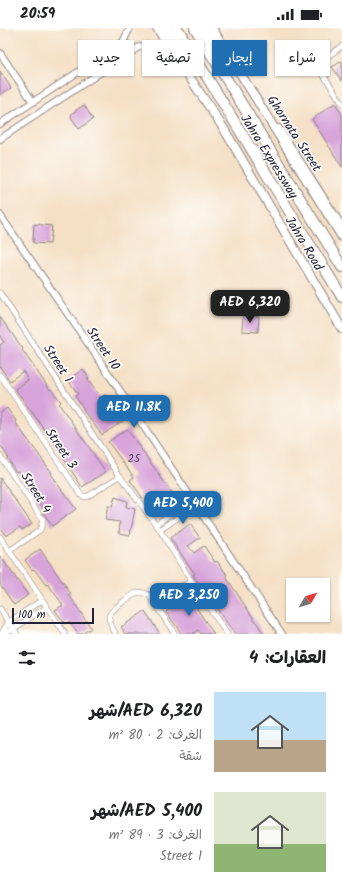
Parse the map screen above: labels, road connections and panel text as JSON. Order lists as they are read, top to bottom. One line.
{"streets":{"highway":["Jahra Expressway"],"main road":["Jahra Road"],"street":["Ghornata Street","Street 10","Street 1","Street 3","Street 4"]},"crossings":[["Street 1","Street 3"]],"house_numbers":["25"],"scale_bar":"100 m","north":"top right","page":{"status":"20:59","chip":["شراء","إيجار","تصفية","جديد"],"price":["AED 6,320","AED 11.8K","AED 5,400","AED 3,250"],"scale":"100 m","heading":"العقارات: 4","list":[{"name":"AED 6,320/شهر","note":"الغرف: 2 · 80 m² · شقة"},{"name":"AED 5,400/شهر","note":"الغرف: 3 · 89 m² · Street 1"}]}}
